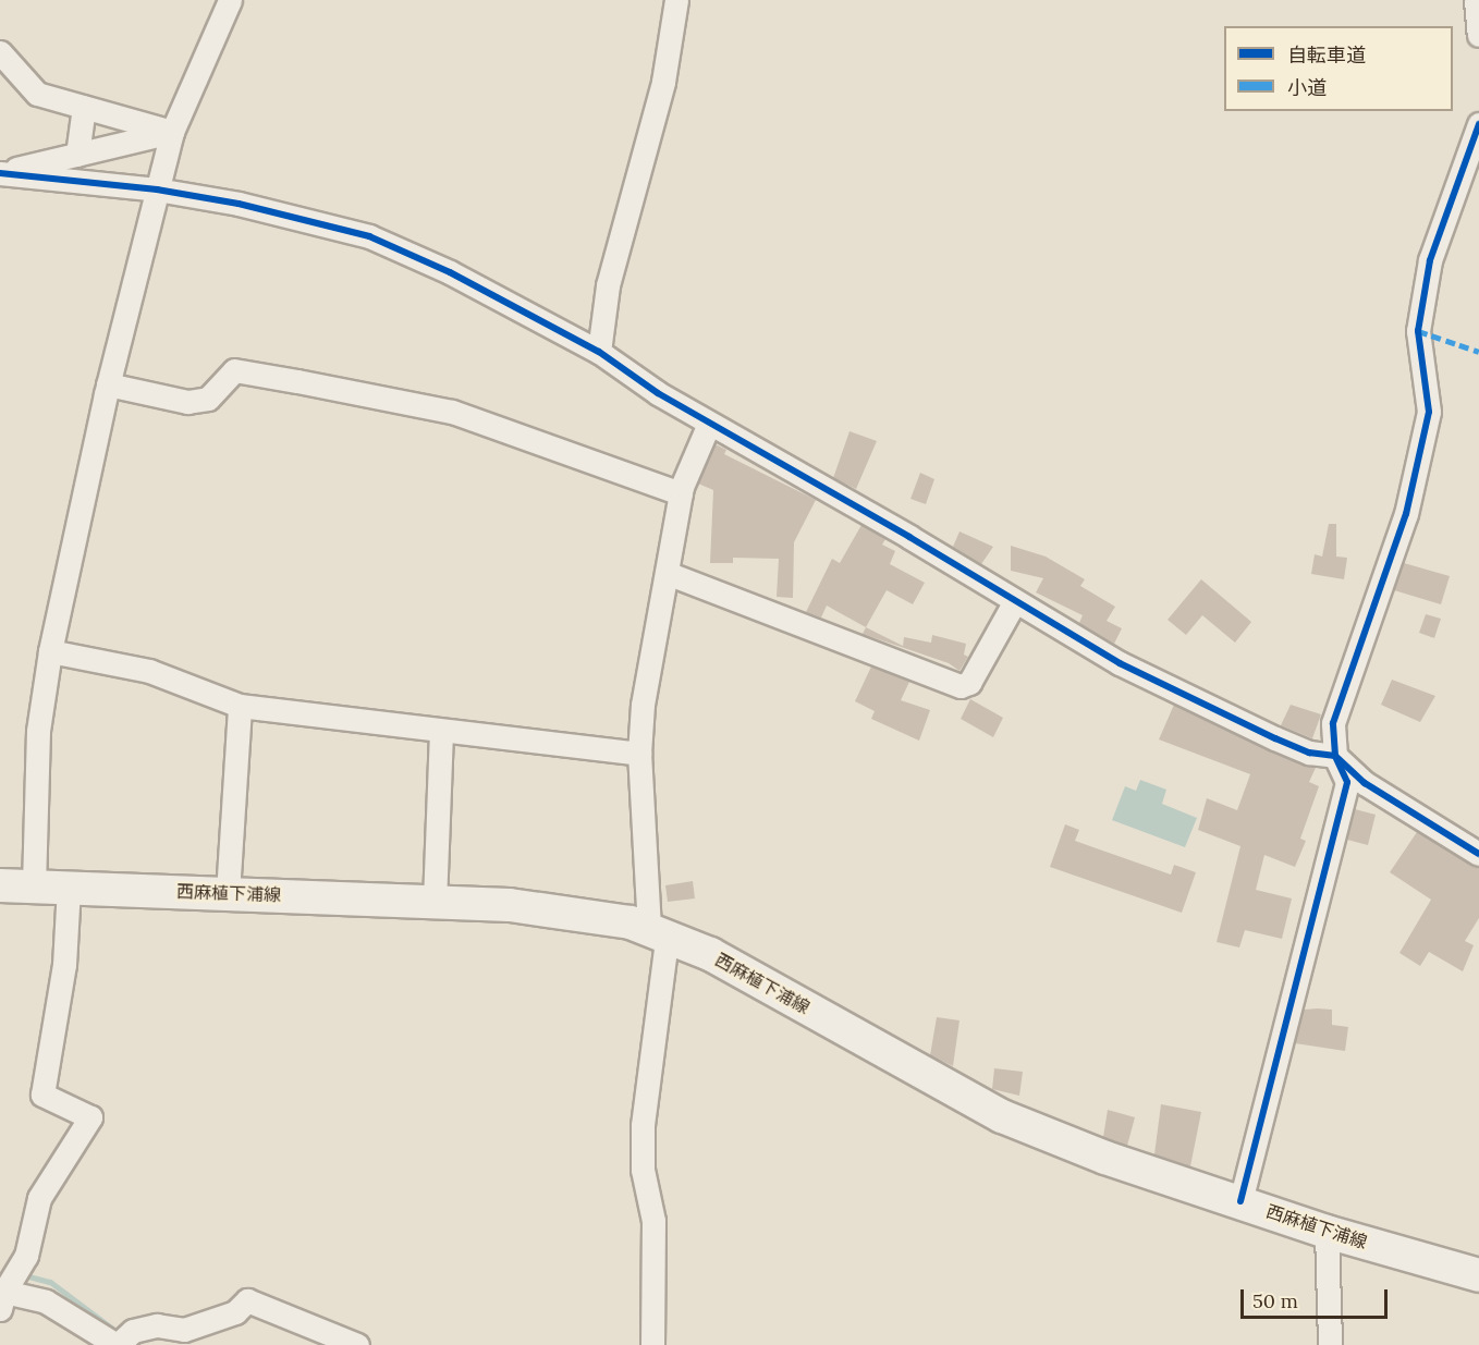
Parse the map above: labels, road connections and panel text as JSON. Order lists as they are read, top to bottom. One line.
{"streets":{"main road":["西麻植下浦線"]},"legend":["自転車道","小道"],"scale_bar":"50 m"}
